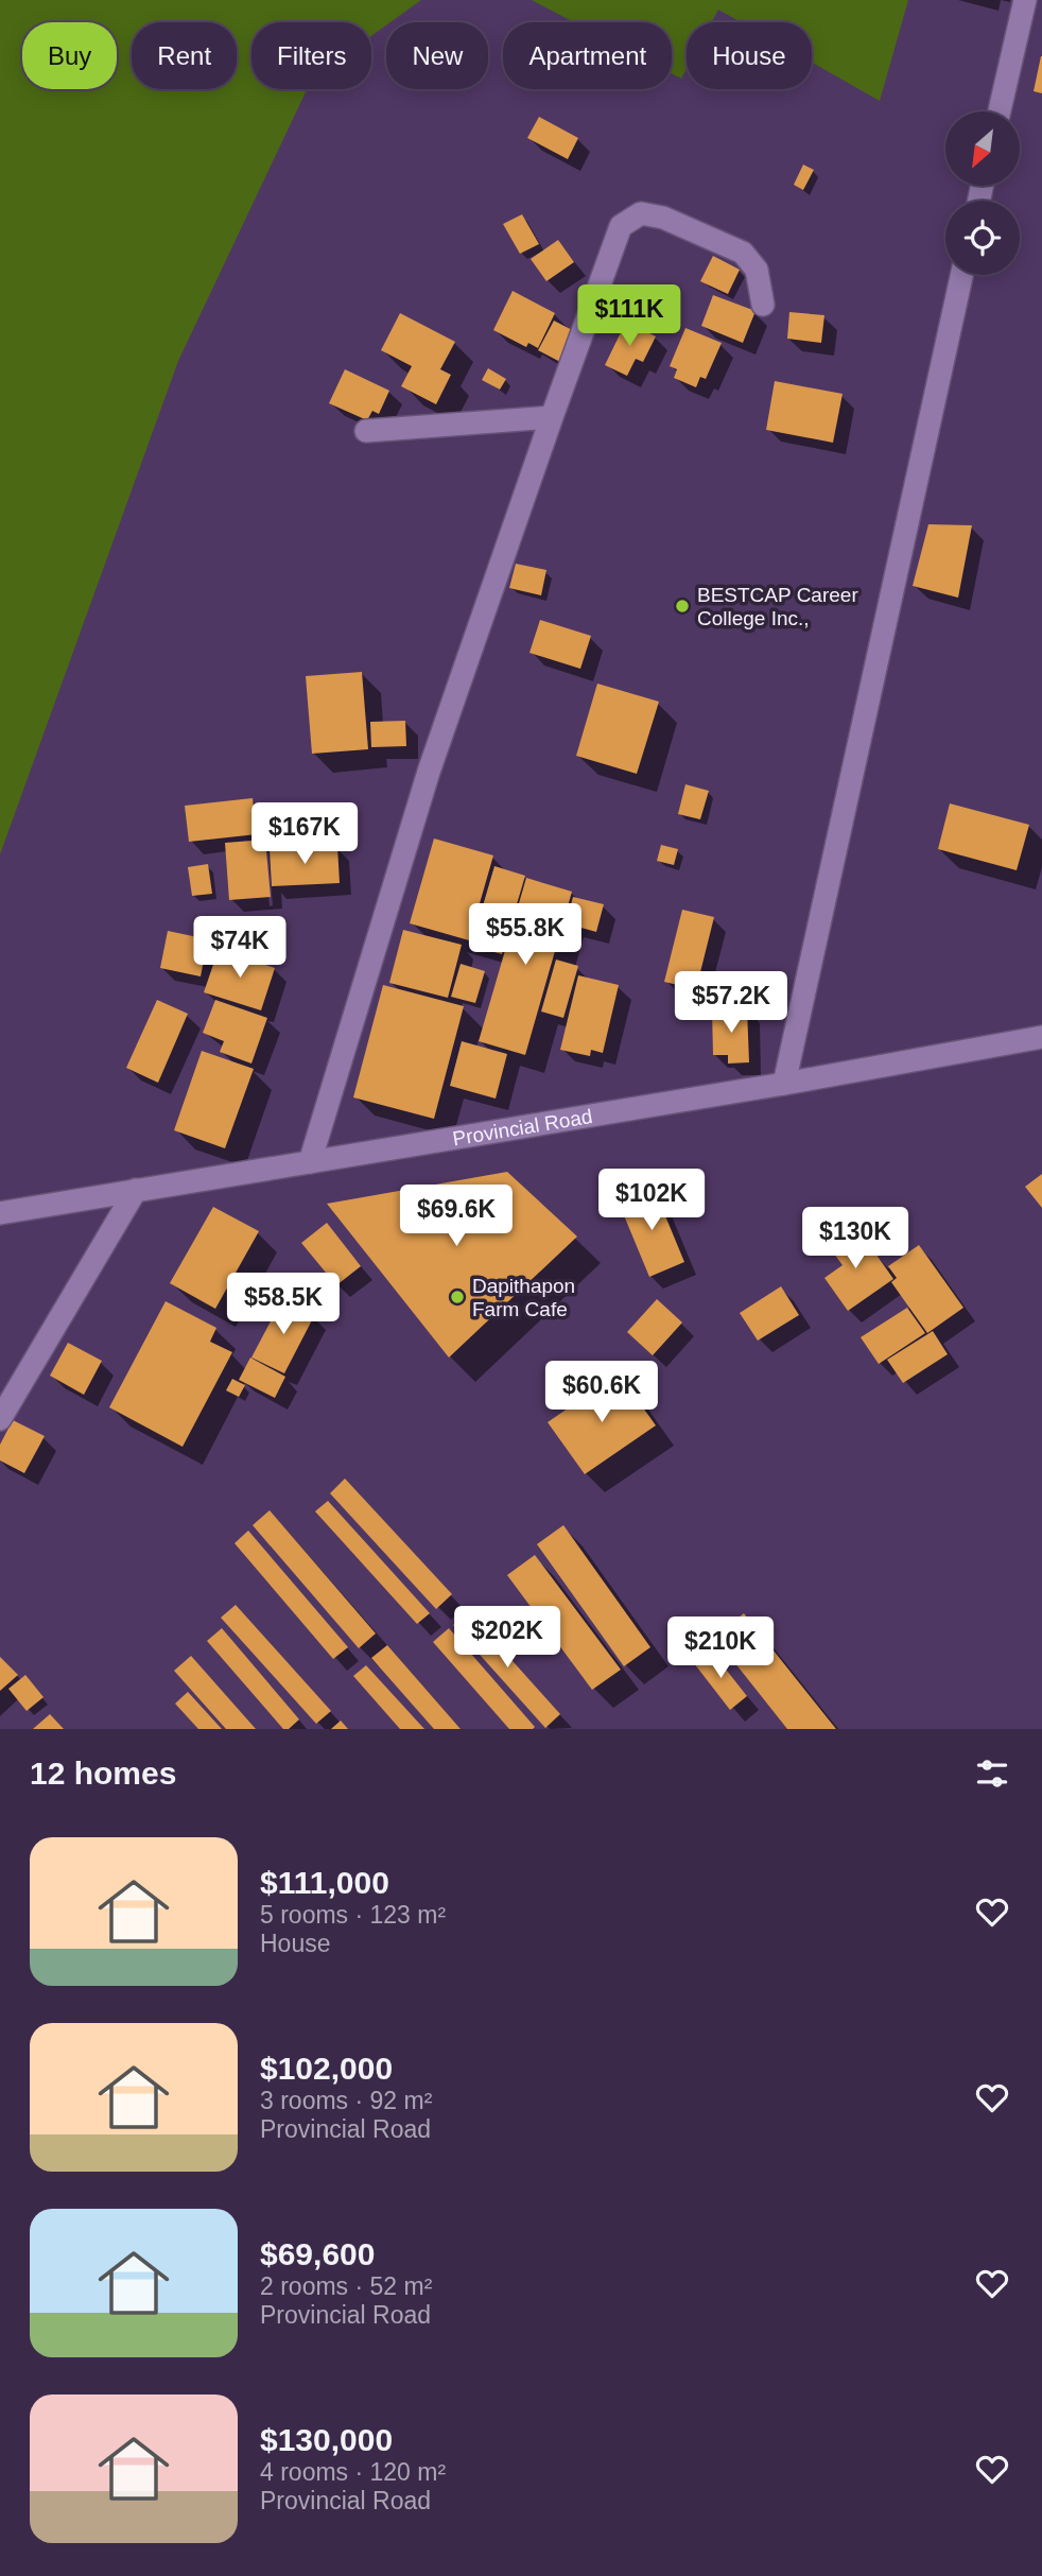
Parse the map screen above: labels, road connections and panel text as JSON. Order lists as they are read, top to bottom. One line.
{"streets":{"street":["Provincial Road"]},"places":["BESTCAP Career College Inc.,","Dapithapon Farm Cafe"],"north":"bottom left","page":{"chip":["Buy","Rent","Filters","New","Apartment","House"],"price":["$111K","$167K","$55.8K","$74K","$57.2K","$102K","$69.6K","$130K","$58.5K","$60.6K","$202K","$210K"],"heading":"12 homes","list":[{"name":"$111,000","note":"5 rooms · 123 m² · House"},{"name":"$102,000","note":"3 rooms · 92 m² · Provincial Road"},{"name":"$69,600","note":"2 rooms · 52 m² · Provincial Road"},{"name":"$130,000","note":"4 rooms · 120 m² · Provincial Road"}]}}
